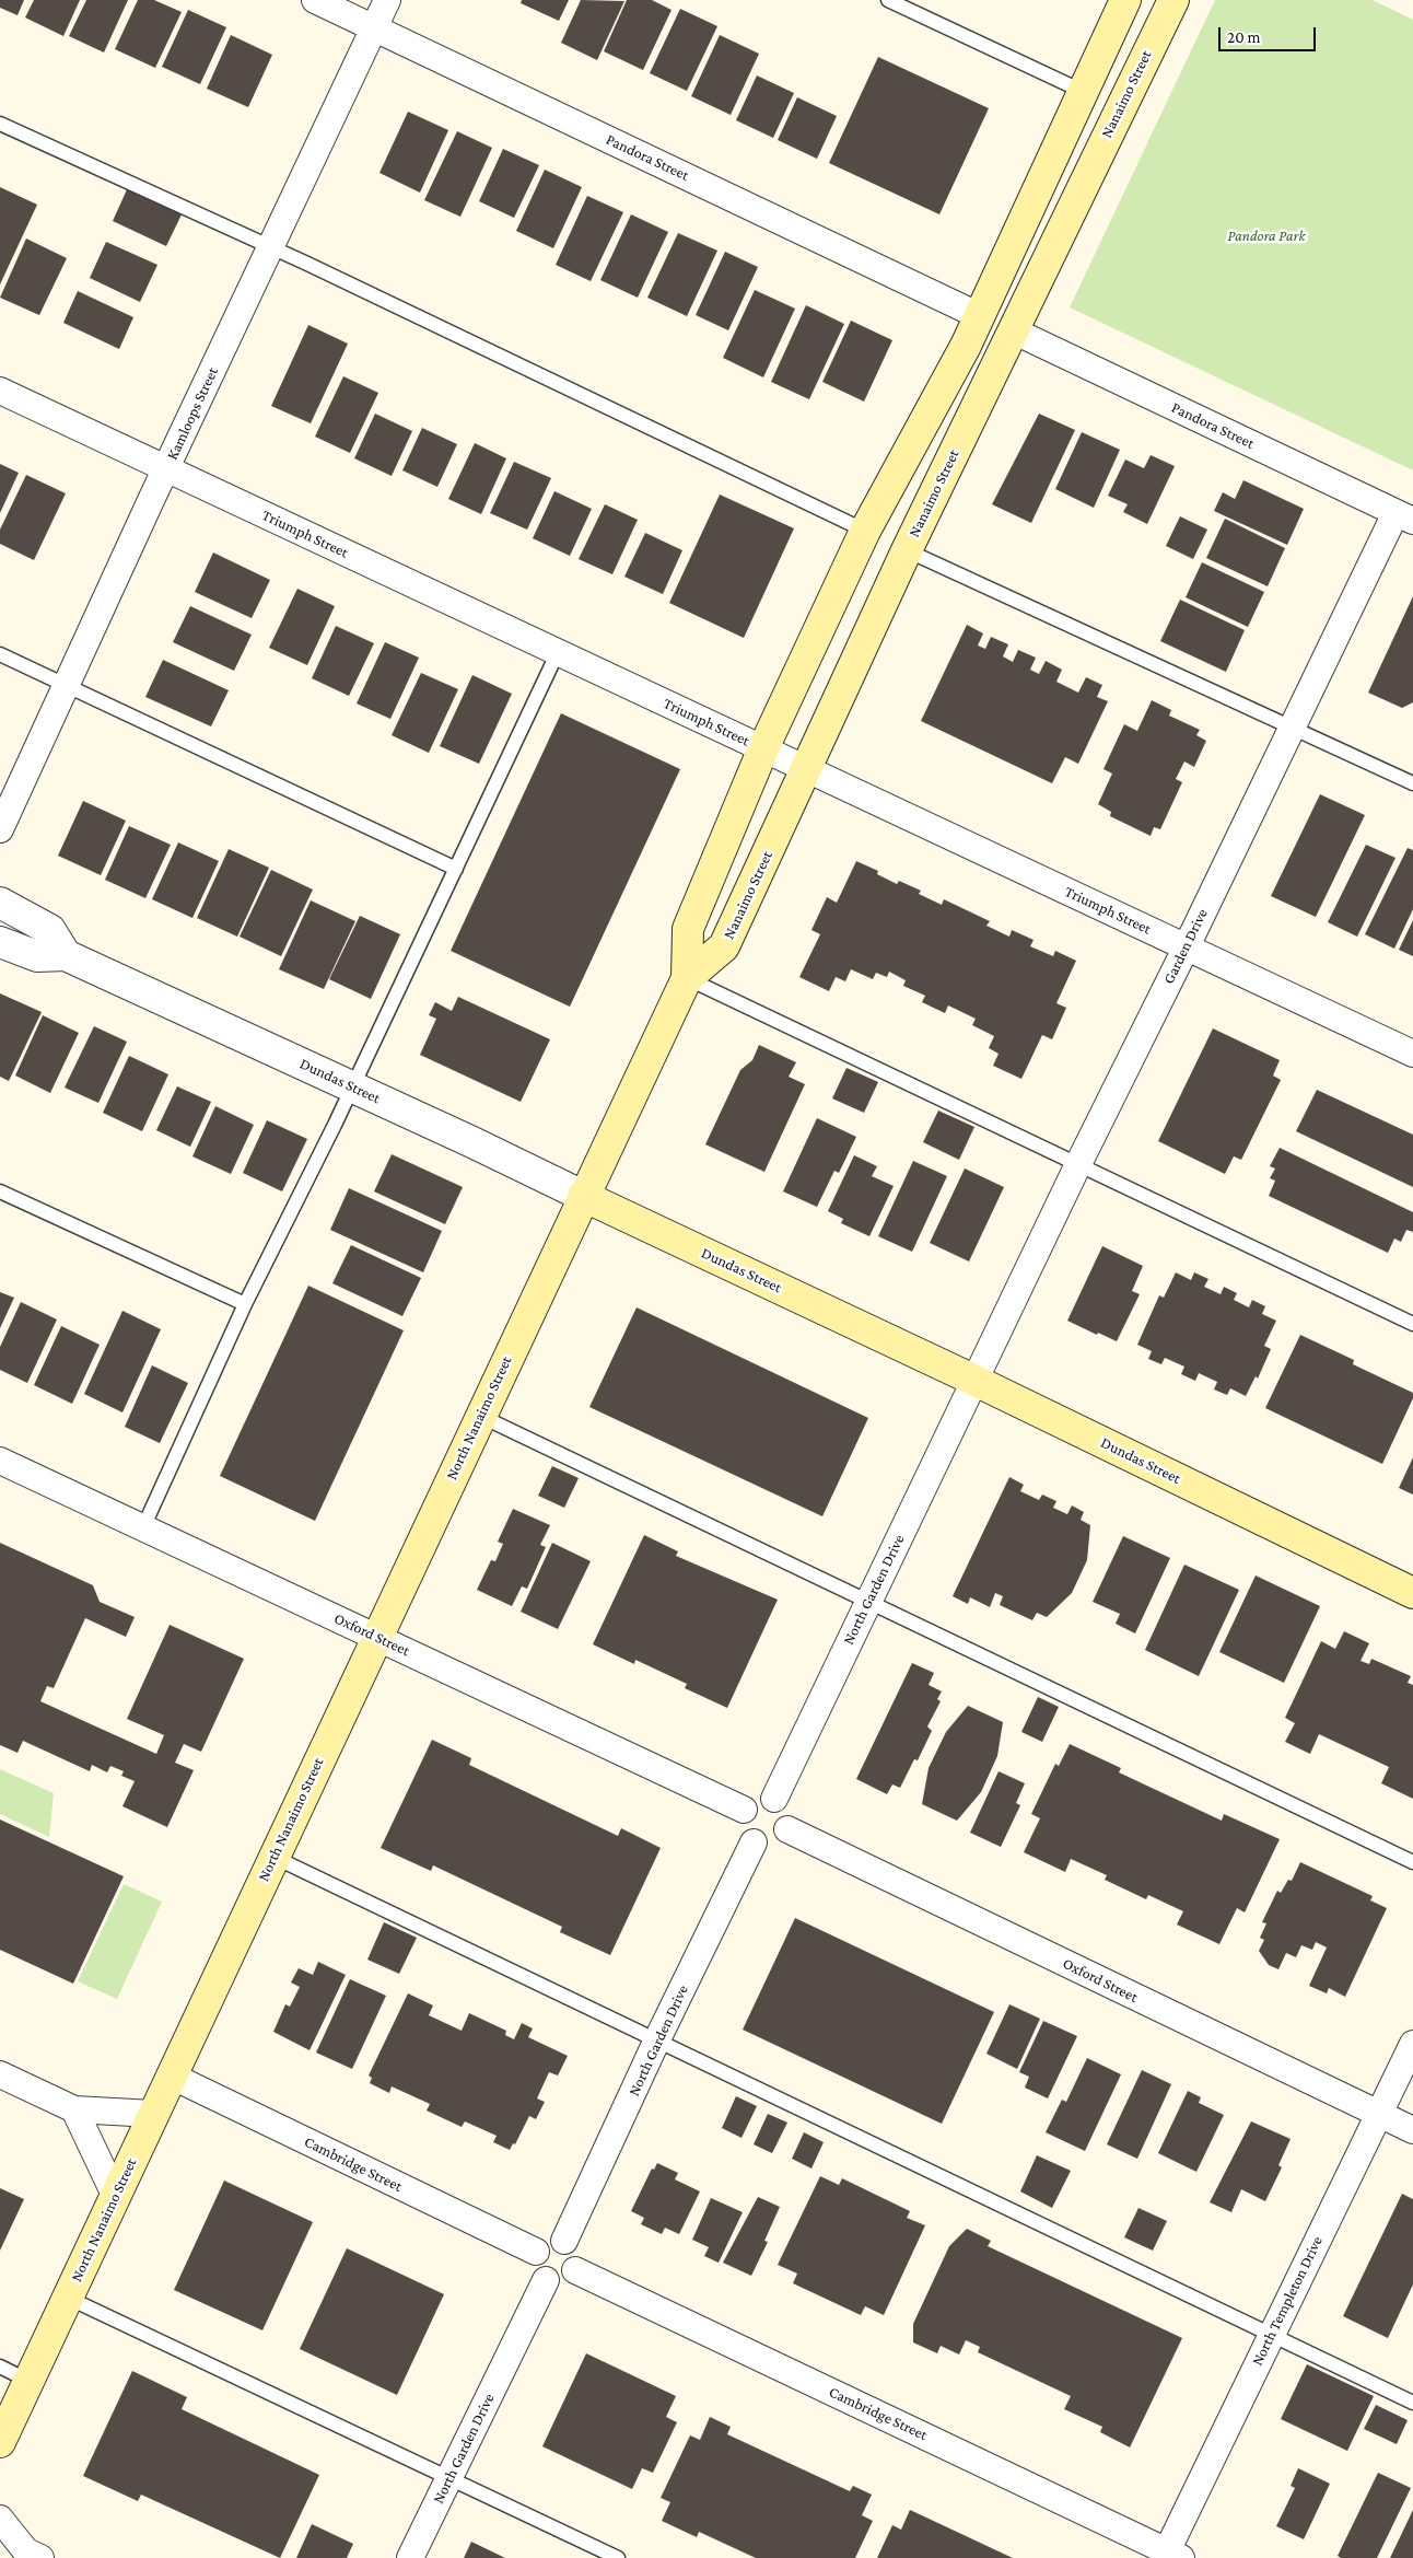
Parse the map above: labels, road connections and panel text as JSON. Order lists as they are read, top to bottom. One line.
{"streets":{"main road":["Nanaimo Street","Dundas Street","North Nanaimo Street"],"street":["Pandora Street","Kamloops Street","Triumph Street","Garden Drive","North Garden Drive","Oxford Street","Cambridge Street","North Templeton Drive"]},"crossings":[["Nanaimo Street","Pandora Street"],["Nanaimo Street","Triumph Street"],["Nanaimo Street","Dundas Street"],["Nanaimo Street","North Nanaimo Street"],["Pandora Street","Kamloops Street"],["Pandora Street","Garden Drive"],["Kamloops Street","Triumph Street"],["Triumph Street","Garden Drive"],["Garden Drive","Dundas Street"],["Garden Drive","North Garden Drive"],["Dundas Street","North Nanaimo Street"],["Dundas Street","North Garden Drive"],["North Nanaimo Street","Oxford Street"],["North Nanaimo Street","Cambridge Street"],["North Garden Drive","Oxford Street"],["North Garden Drive","Cambridge Street"],["Oxford Street","North Templeton Drive"],["Cambridge Street","North Templeton Drive"]],"parks":["Pandora Park"],"scale_bar":"20 m"}
